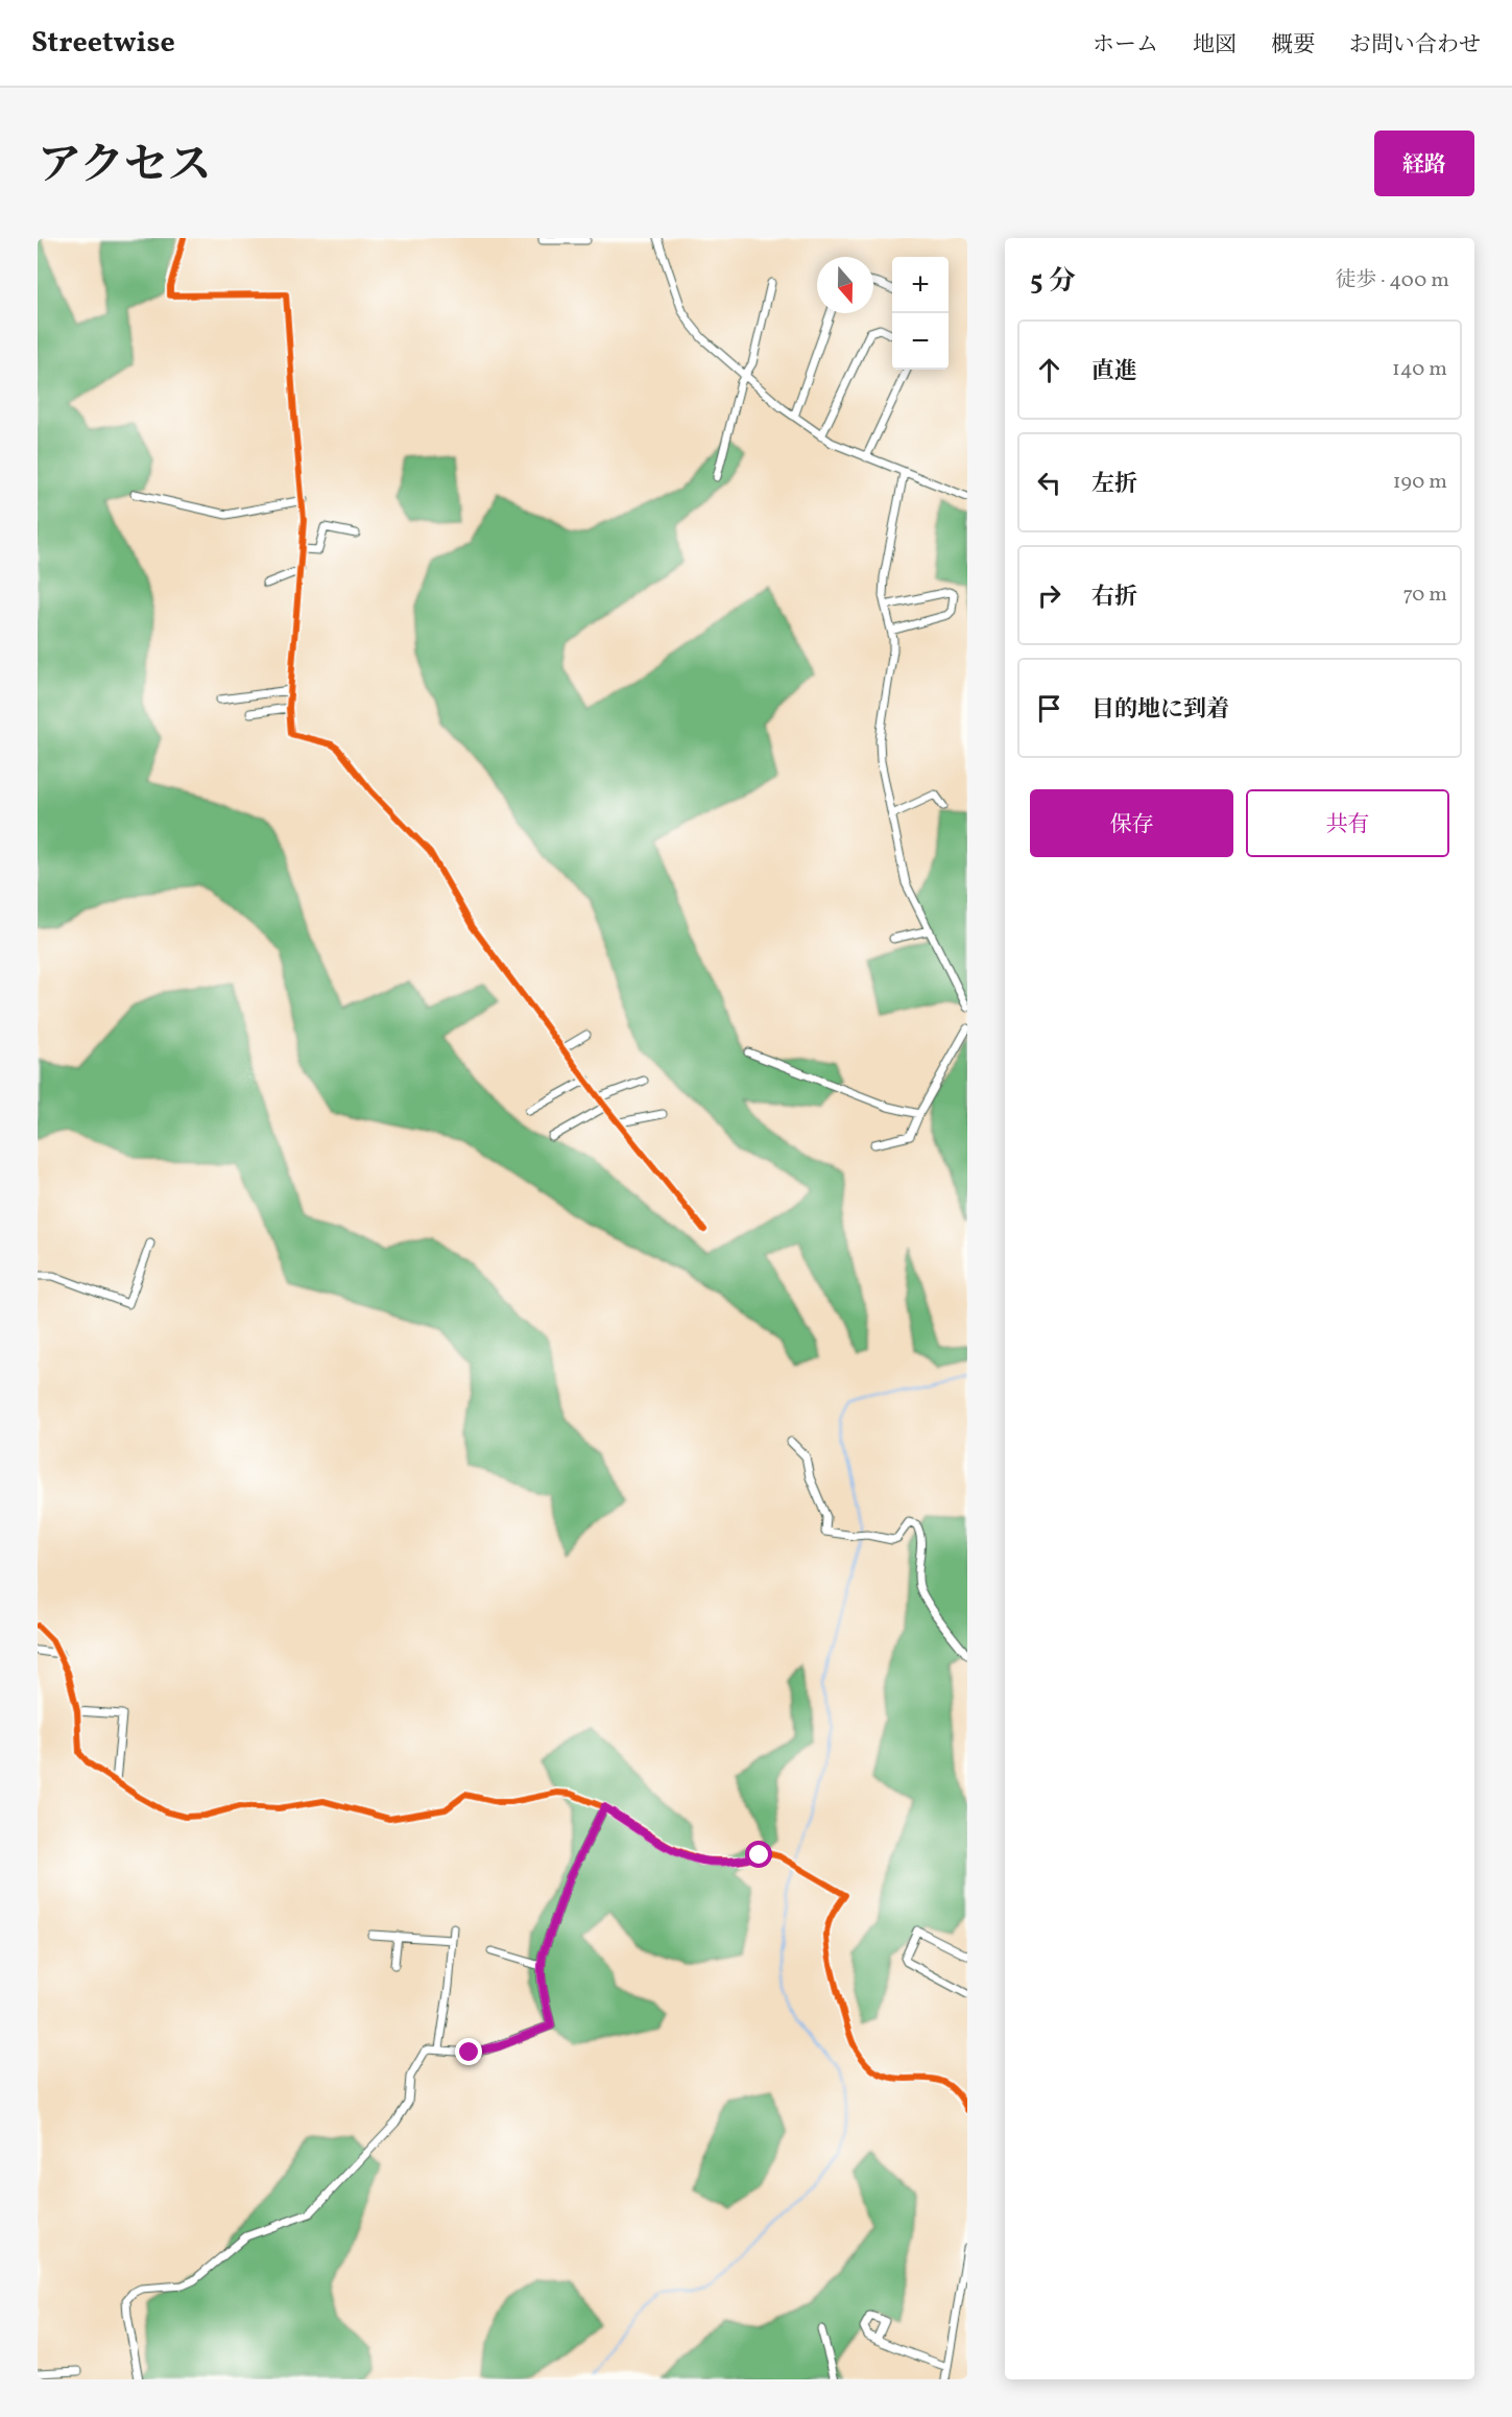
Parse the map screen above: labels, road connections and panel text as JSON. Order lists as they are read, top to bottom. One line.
{"north":"bottom","page":{"header":"Streetwise","nav":["ホーム","地図","概要","お問い合わせ"],"title":"アクセス","buttons":["経路",["保存","共有"]],"heading":["5 分","徒歩 · 400 m"],"map_buttons":["+","−"],"list":[["直進","140 m"],["左折","190 m"],["右折","70 m"],"目的地に到着"]}}
